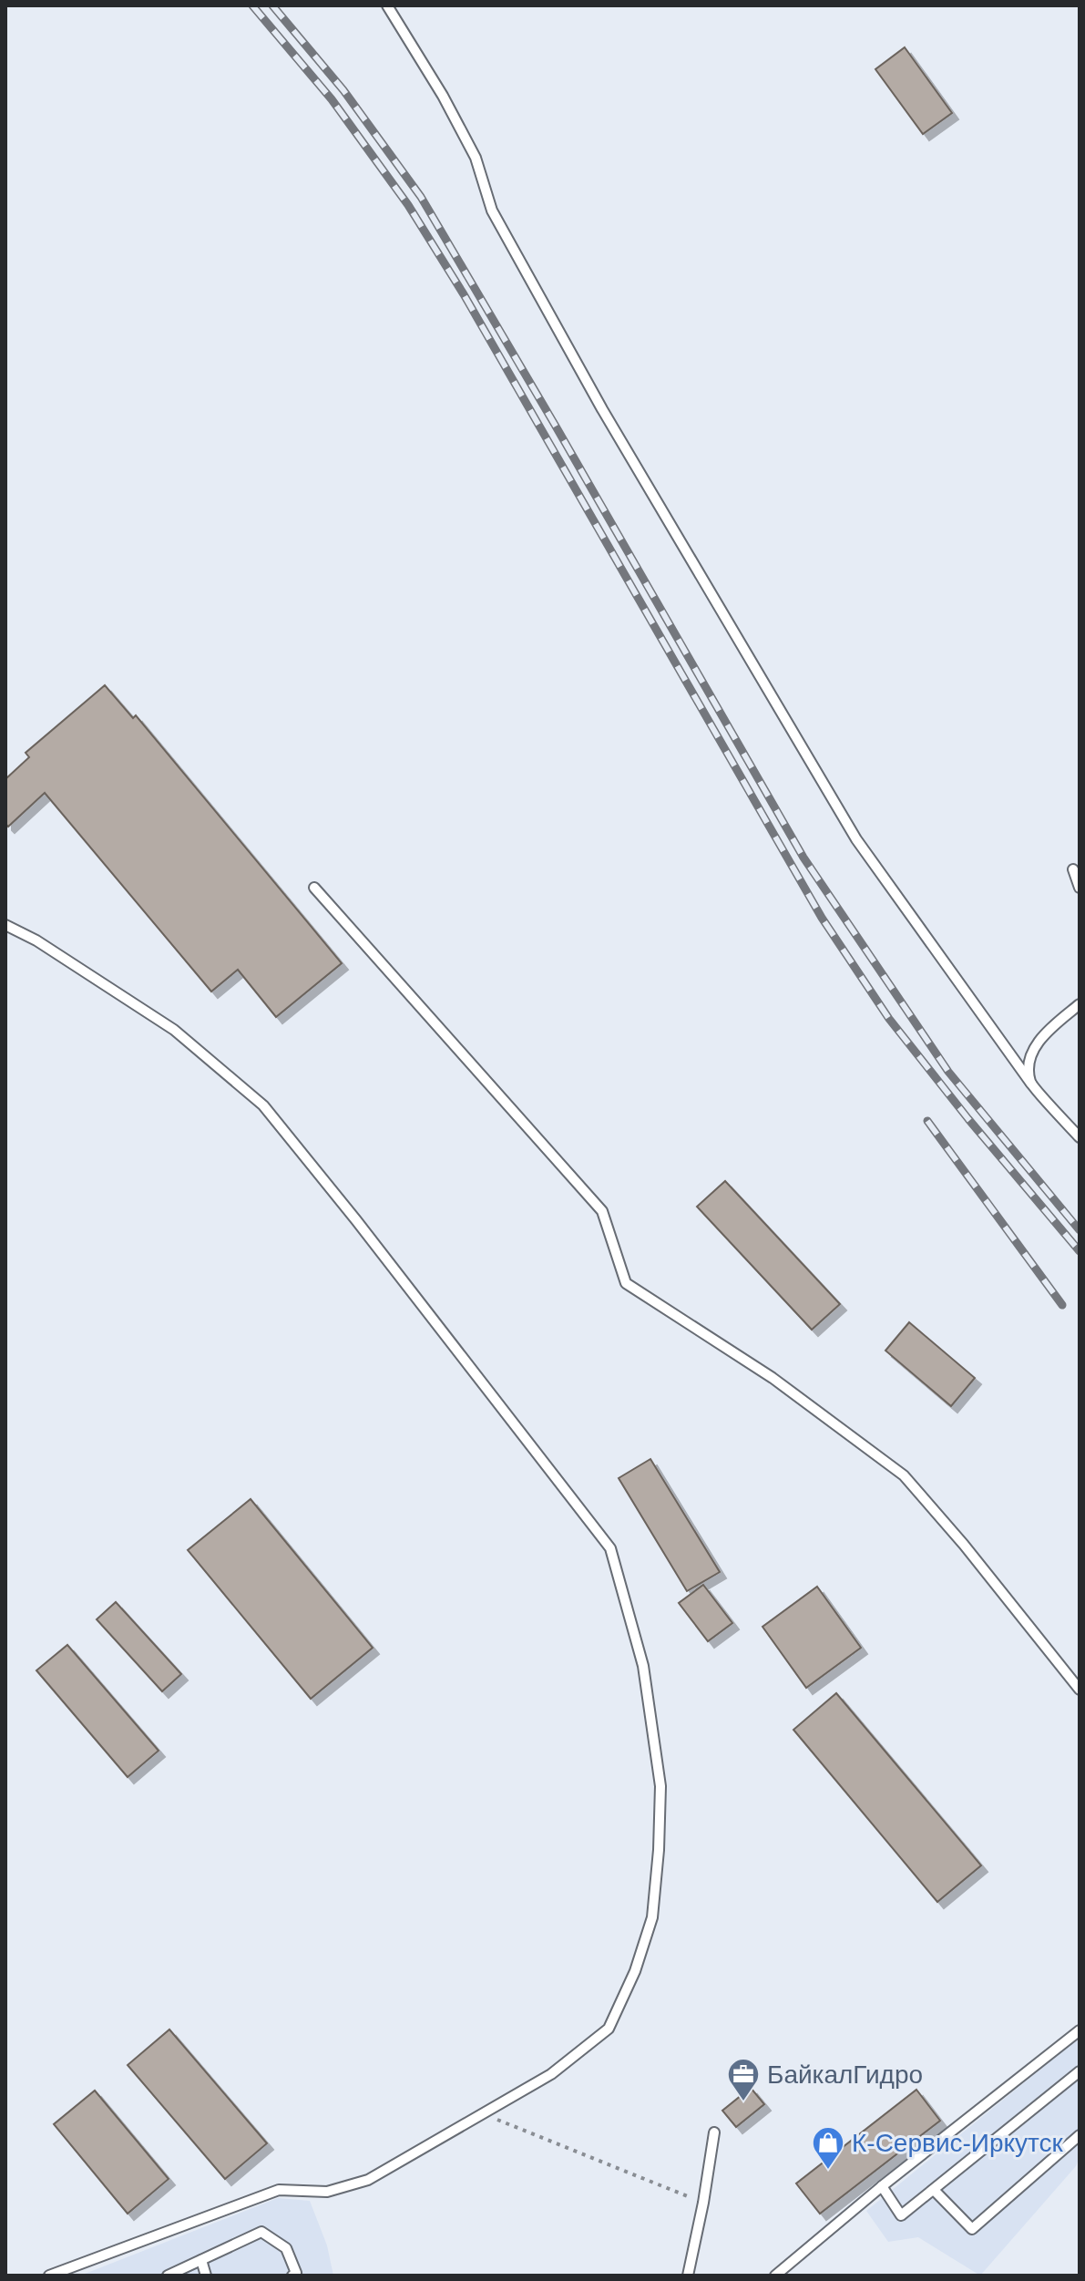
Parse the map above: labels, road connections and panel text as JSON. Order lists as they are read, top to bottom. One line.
{"places":{"office":["БайкалГидро"],"shop":["К-Сервис-Иркутск"]}}
